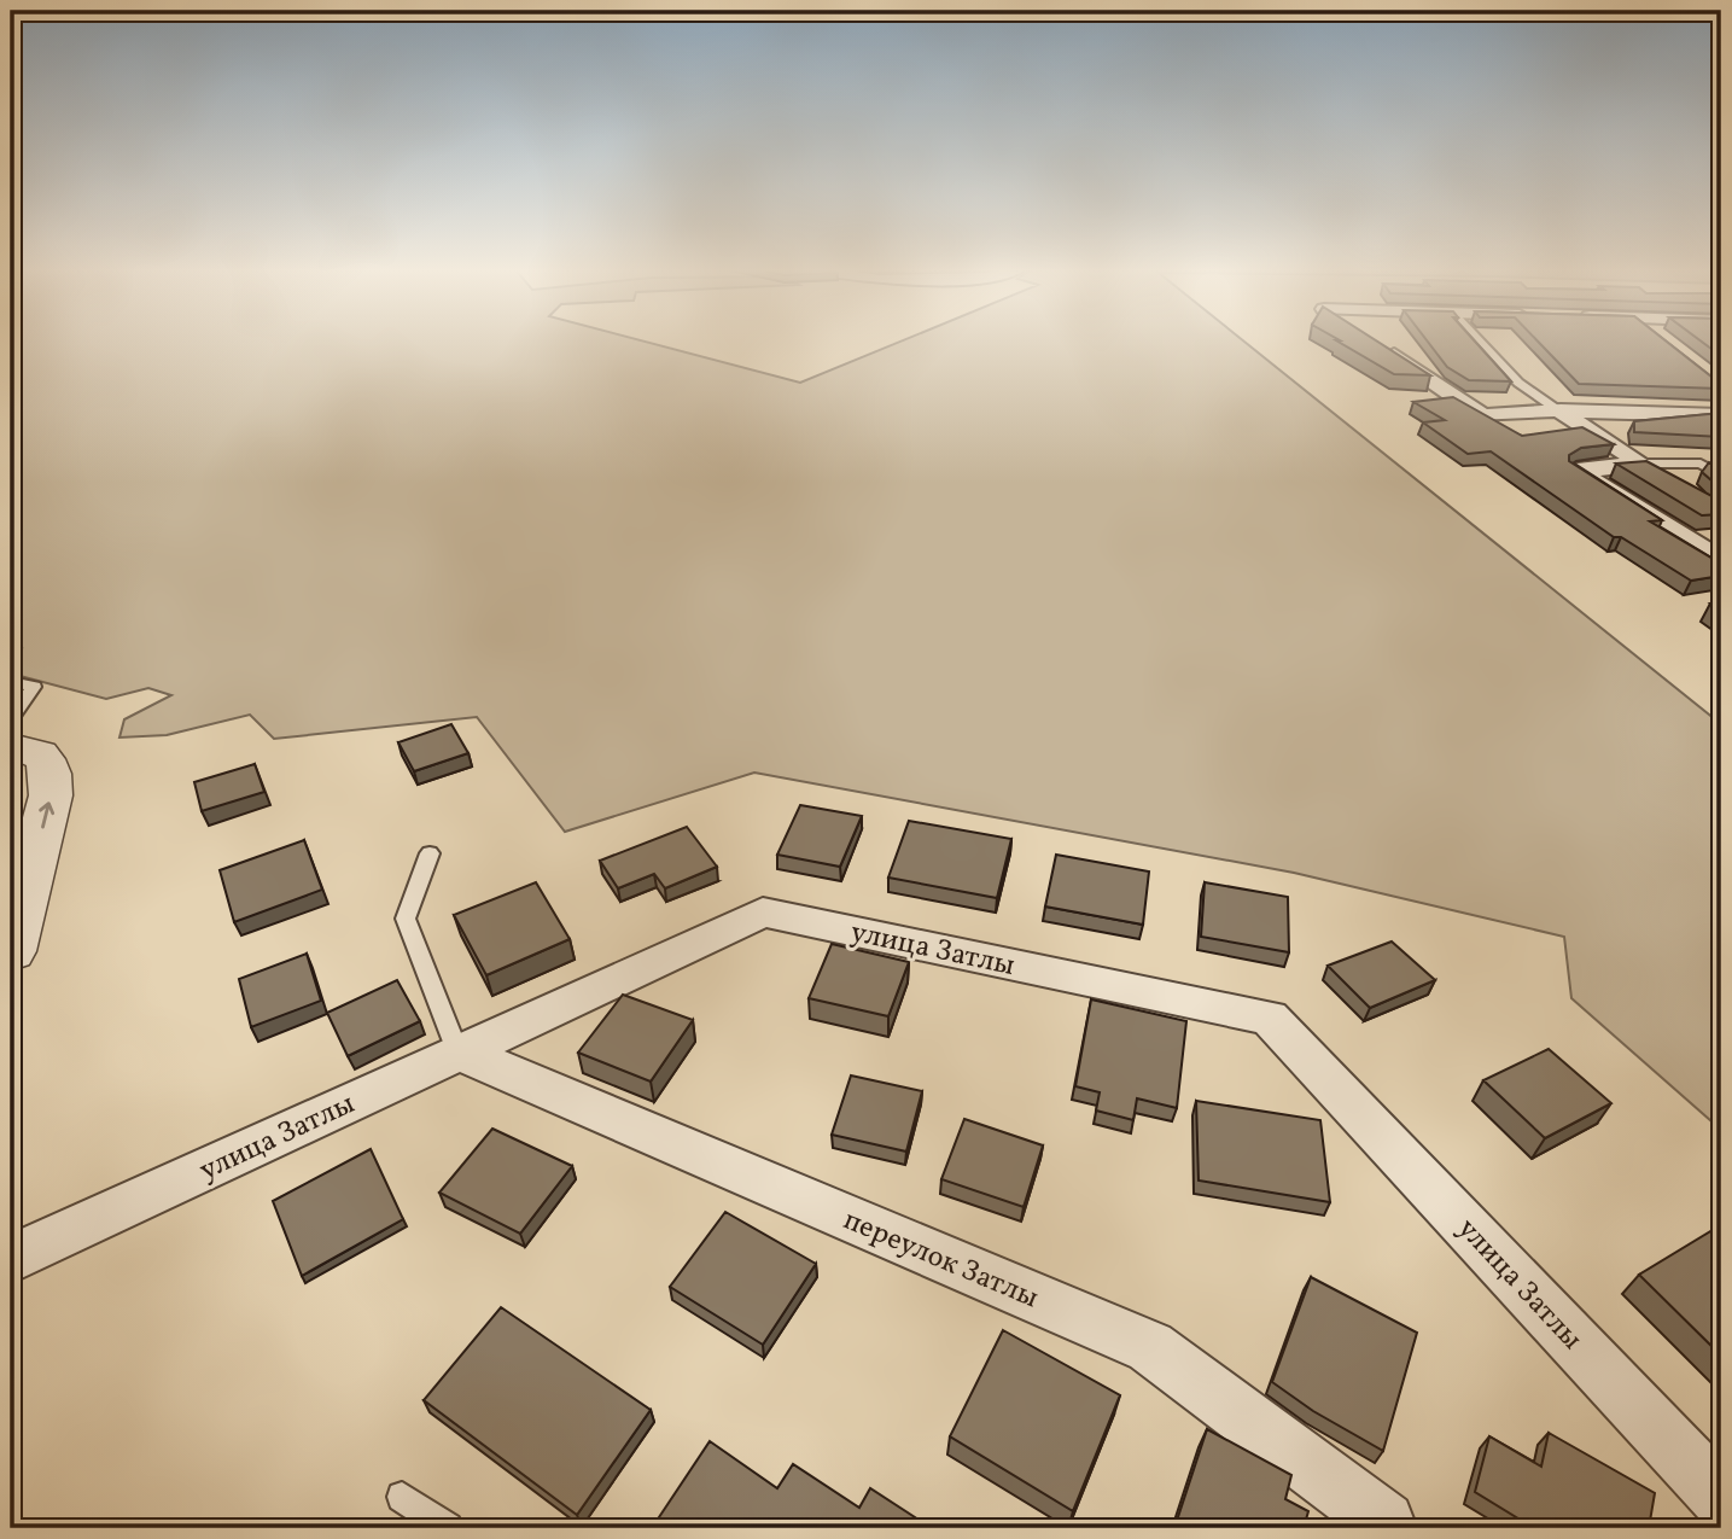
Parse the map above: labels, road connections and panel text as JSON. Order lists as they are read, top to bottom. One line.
{"streets":{"street":["улица Затлы","переулок Затлы"]},"crossings":[["улица Затлы","переулок Затлы"]]}
